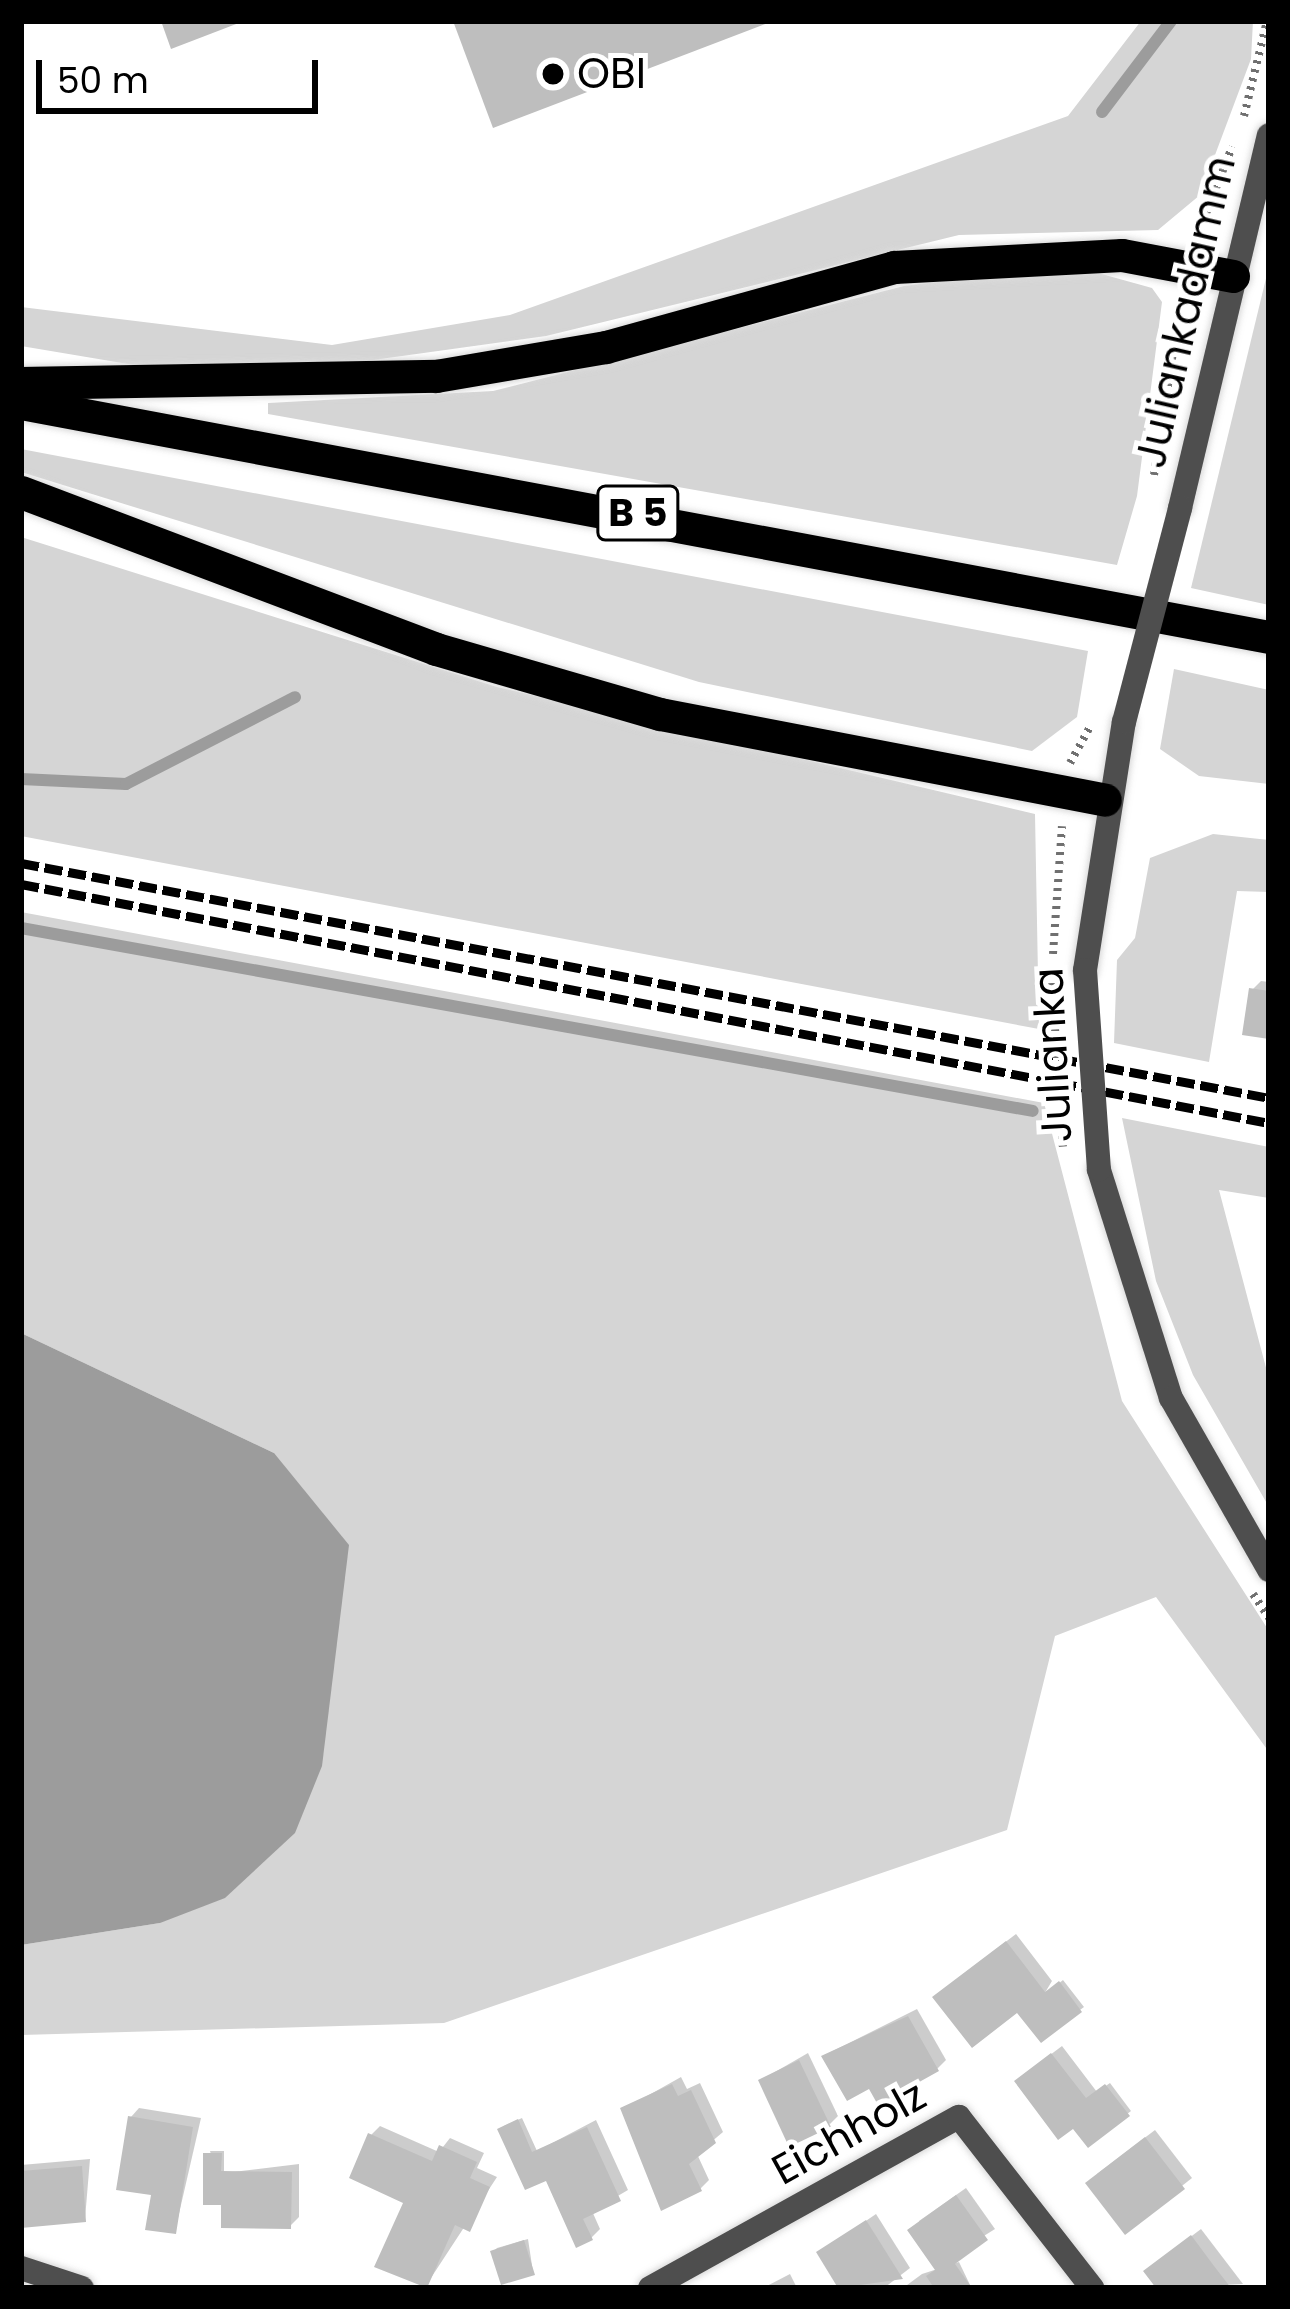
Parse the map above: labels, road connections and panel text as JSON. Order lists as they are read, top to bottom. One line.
{"streets":{"highway":["B 5"],"street":["Juliankadamm","Julianka","Eichholz"]},"crossings":[["Juliankadamm","Julianka"]],"places":["OBI"],"scale_bar":"50 m"}
